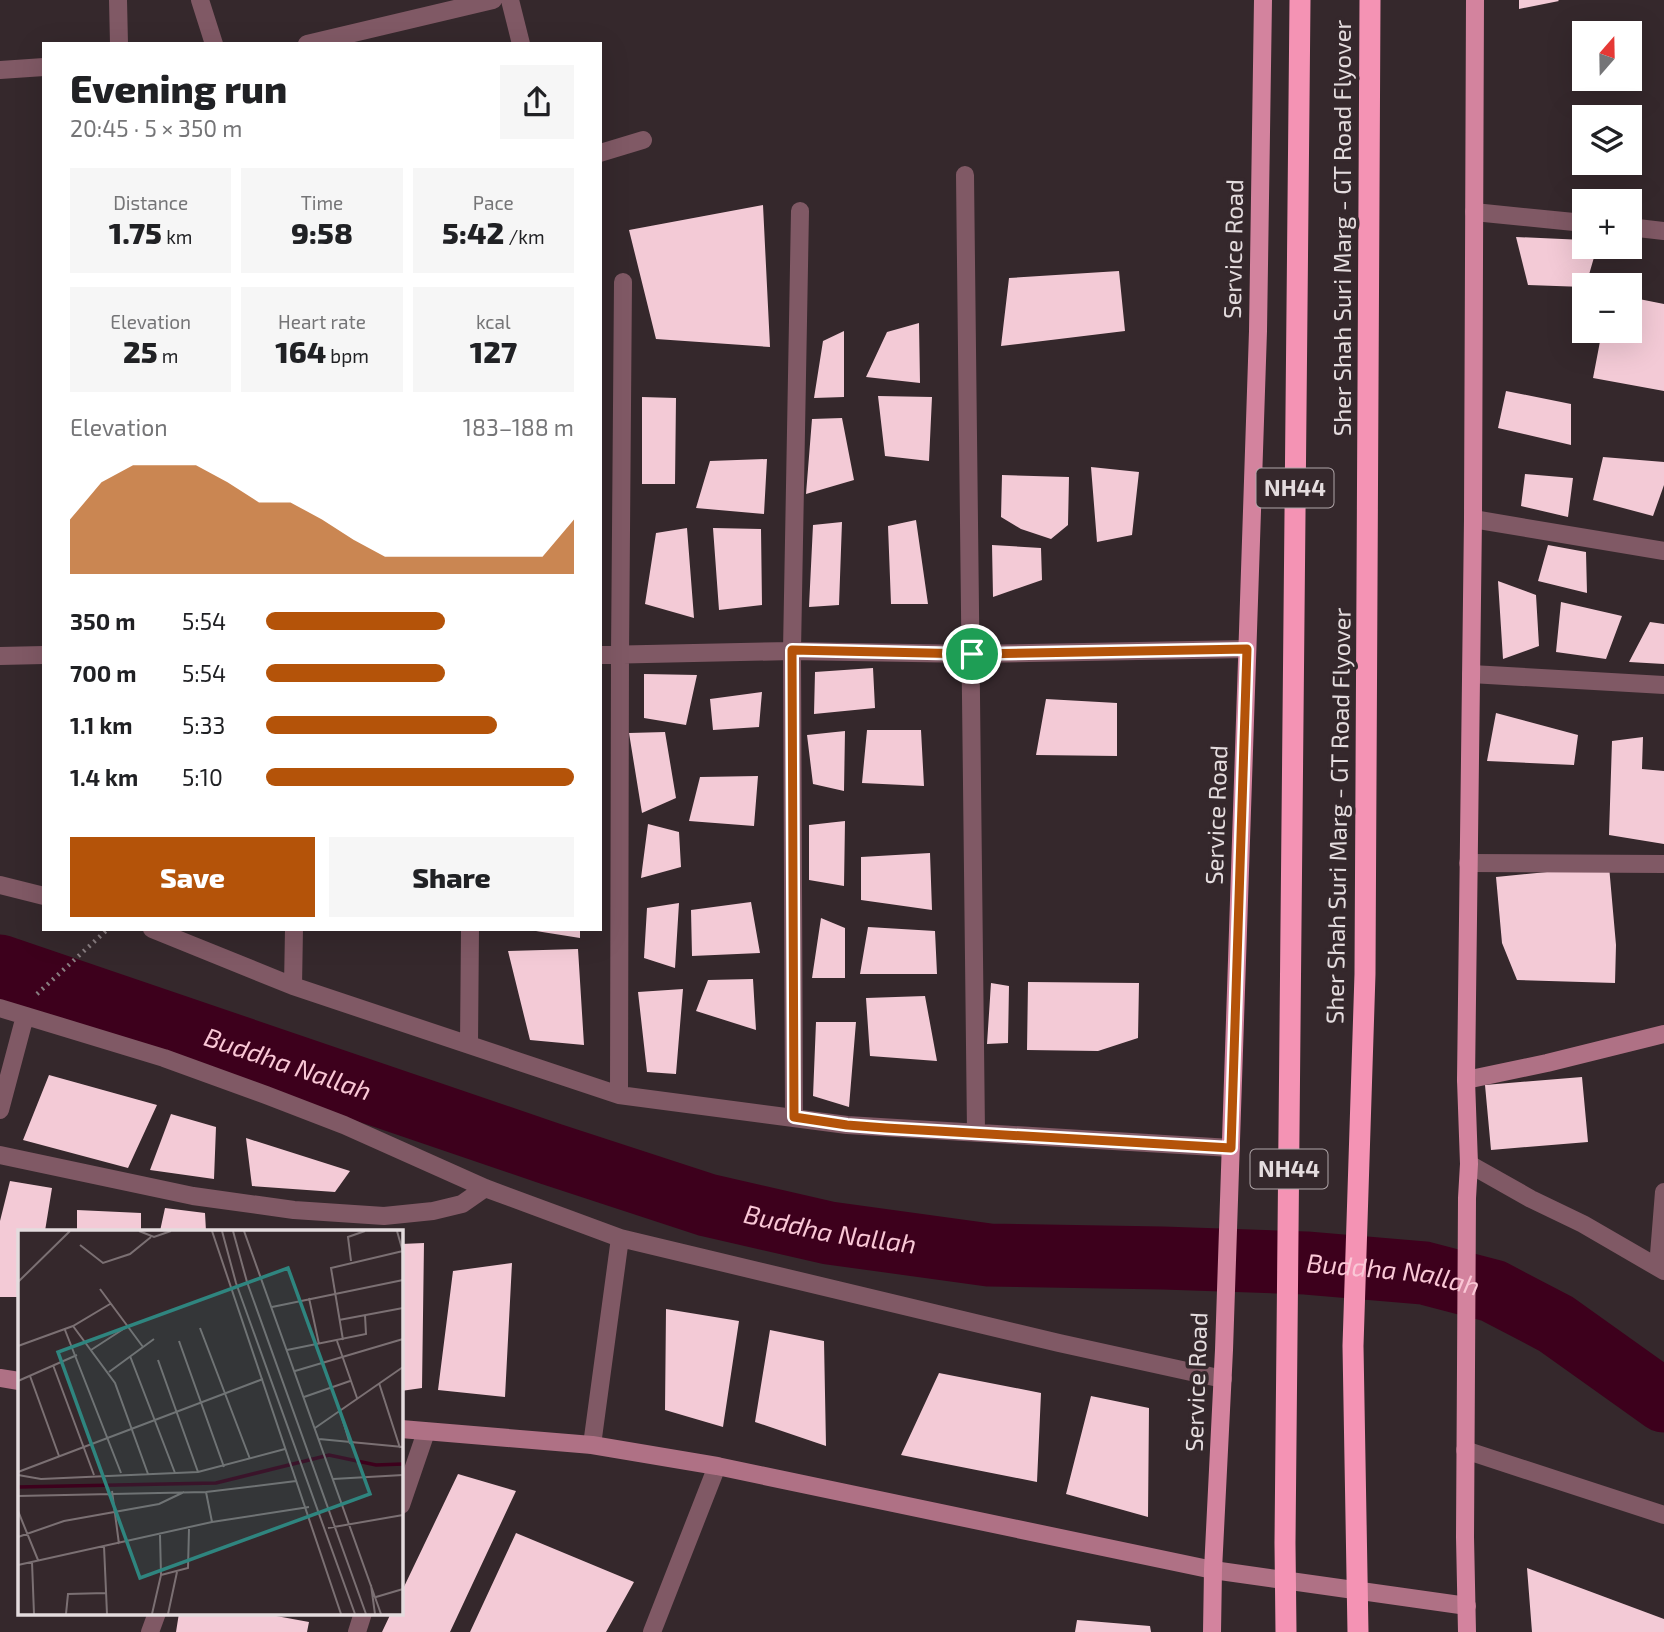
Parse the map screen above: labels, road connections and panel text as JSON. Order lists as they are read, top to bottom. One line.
{"streets":{"highway":["Sher Shah Suri Marg - GT Road Flyover","NH44"],"main road":["Service Road"]},"water":["Buddha Nallah"],"north":"top","page":{"map_buttons":["+","−"],"heading":["Evening run","20:45 · 5 × 350 m"],"stats":[["Distance","1.75 km"],["Time","9:58"],["Pace","5:42 /km"],["Elevation","25 m"],["Heart rate","164 bpm"],["kcal","127"]],"chart":["Elevation","183–188 m"],"list":[{"name":"350 m","note":"5:54"},{"name":"700 m","note":"5:54"},{"name":"1.1 km","note":"5:33"},{"name":"1.4 km","note":"5:10"}],"buttons":["Save","Share"]}}
